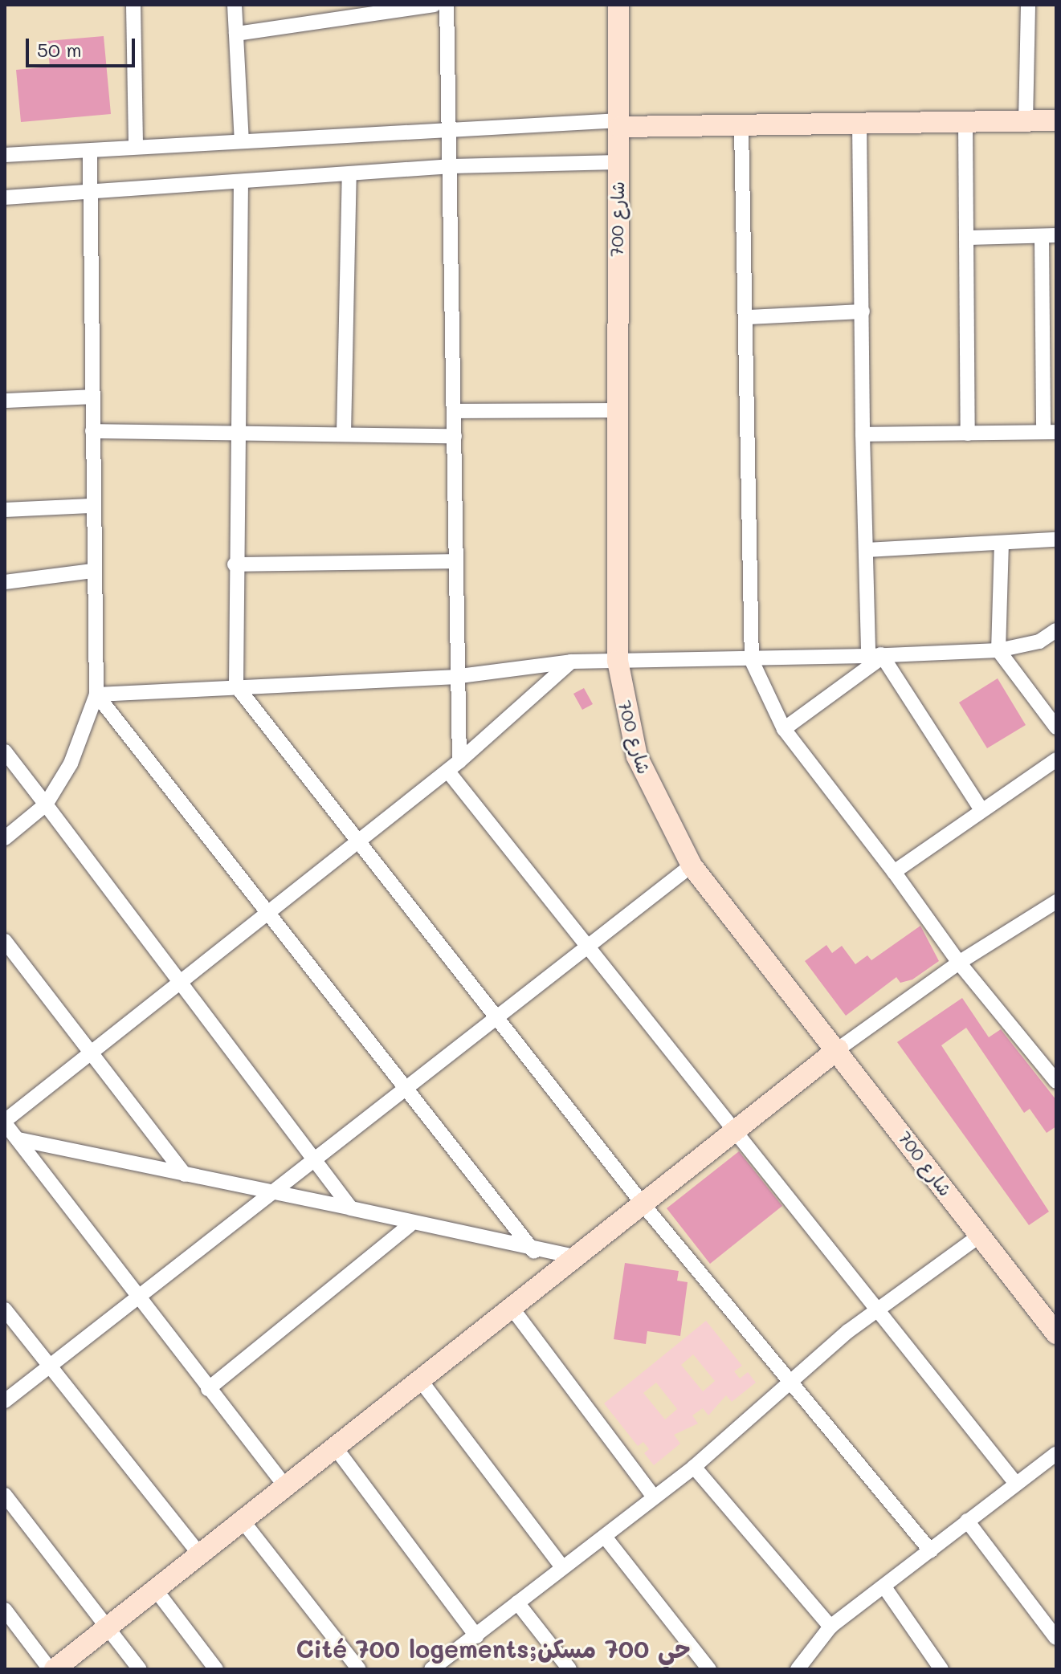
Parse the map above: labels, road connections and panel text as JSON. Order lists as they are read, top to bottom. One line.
{"streets":{"main road":["شارع 700"]},"districts":["Cité 700 logements;حي 700 مسكن"],"scale_bar":"50 m"}
